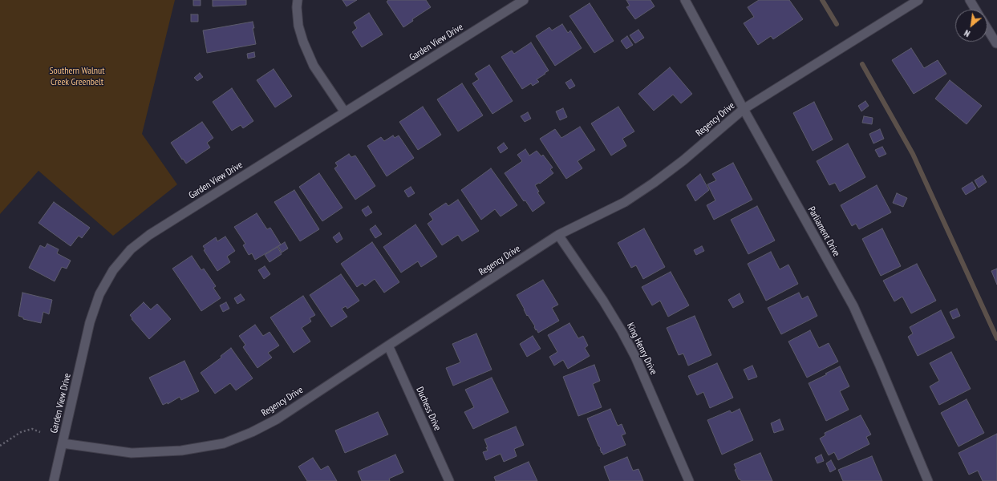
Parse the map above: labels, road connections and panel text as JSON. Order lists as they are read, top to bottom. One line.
{"streets":{"street":["Garden View Drive","Regency Drive","Parliament Drive","King Henry Drive","Duchess Drive"]},"crossings":[["Garden View Drive","Regency Drive"],["Regency Drive","Parliament Drive"],["Regency Drive","King Henry Drive"],["Regency Drive","Duchess Drive"]],"parks":["Southern Walnut Creek Greenbelt"],"north":"bottom left"}
